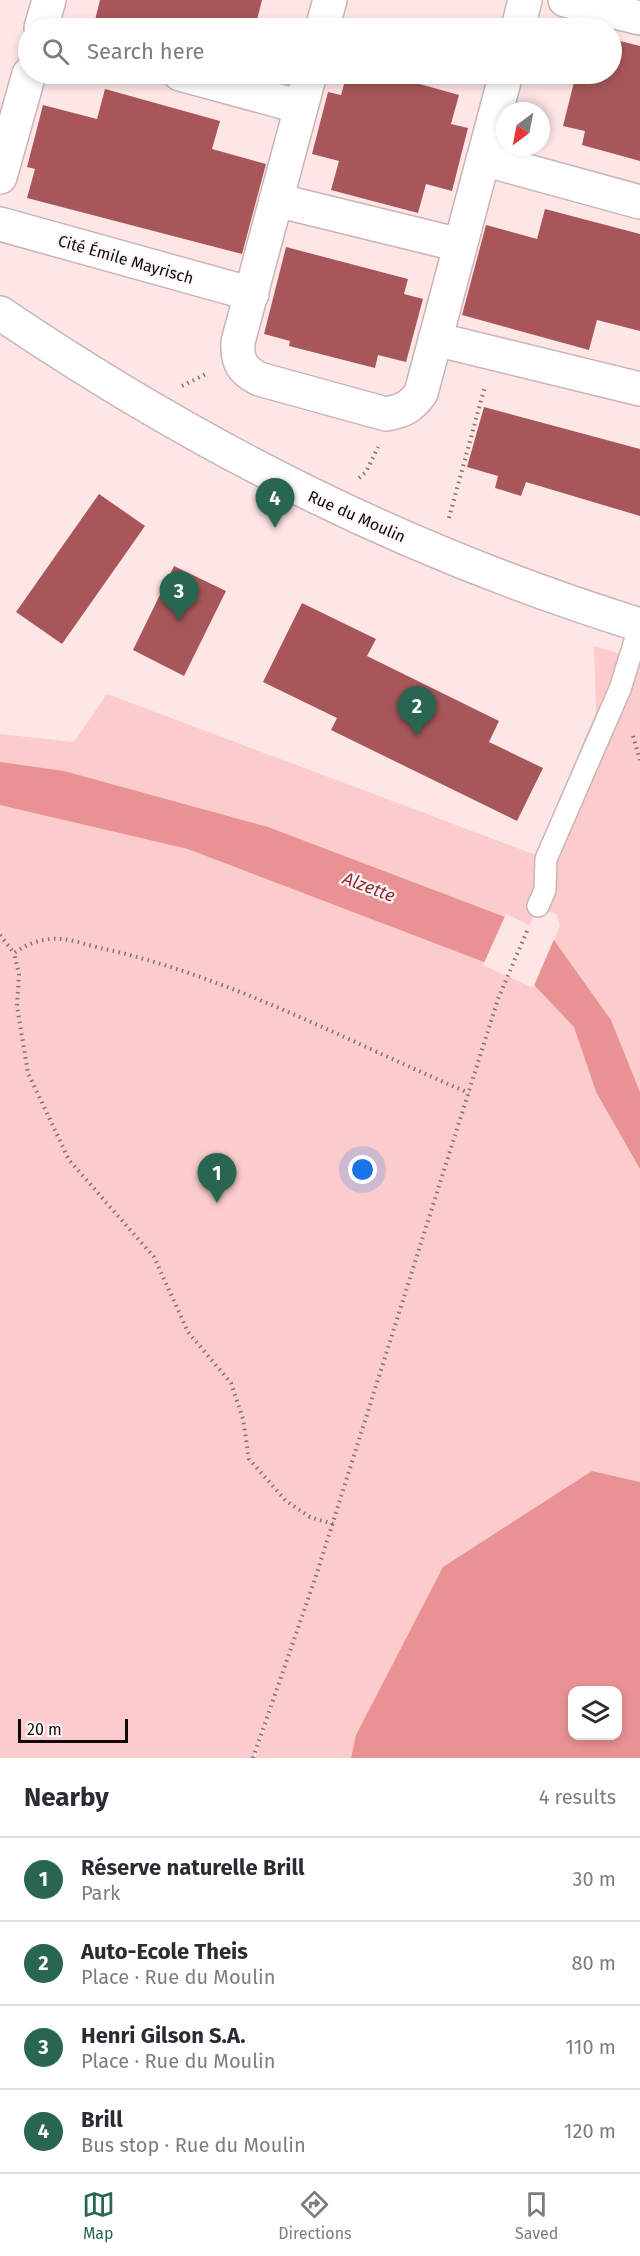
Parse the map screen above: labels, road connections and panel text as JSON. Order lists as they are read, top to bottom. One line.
{"streets":{"street":["Cité Émile Mayrisch","Rue du Moulin"]},"water":["Alzette"],"scale_bar":"20 m","north":"bottom left","page":{"search":"Search here","pins":["4","3","2","1"],"scale":"20 m","heading":["Nearby","4 results"],"list":[{"mark":"1","name":"Réserve naturelle Brill","note":"Park","value":"30 m"},{"mark":"2","name":"Auto-Ecole Theis","note":"Place · Rue du Moulin","value":"80 m"},{"mark":"3","name":"Henri Gilson S.A.","note":"Place · Rue du Moulin","value":"110 m"},{"mark":"4","name":"Brill","note":"Bus stop · Rue du Moulin","value":"120 m"}],"nav":["Map","Directions","Saved"]}}
